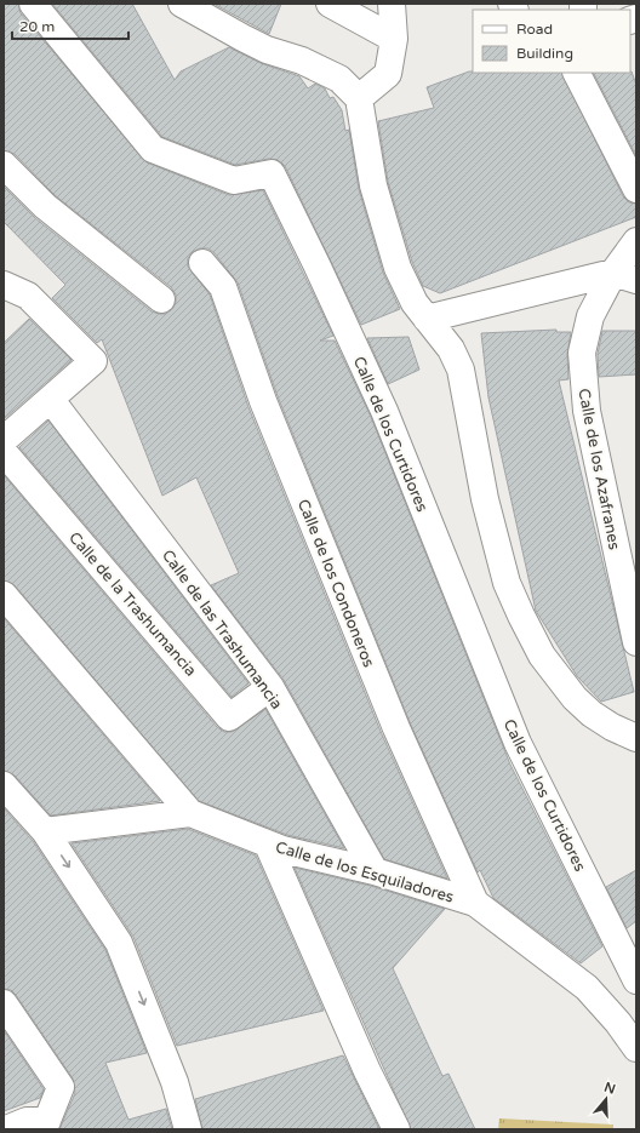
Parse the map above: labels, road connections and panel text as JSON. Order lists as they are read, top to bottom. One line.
{"streets":{"street":["Calle de los Curtidores","Calle de los Azafranes","Calle de los Condoneros","Calle de la Trashumancia","Calle de las Trashumancia","Calle de los Esquiladores"]},"crossings":[["Calle de los Condoneros","Calle de los Esquiladores"],["Calle de la Trashumancia","Calle de las Trashumancia"],["Calle de las Trashumancia","Calle de los Esquiladores"]],"legend":["Road","Building"],"scale_bar":"20 m","north":"top"}
